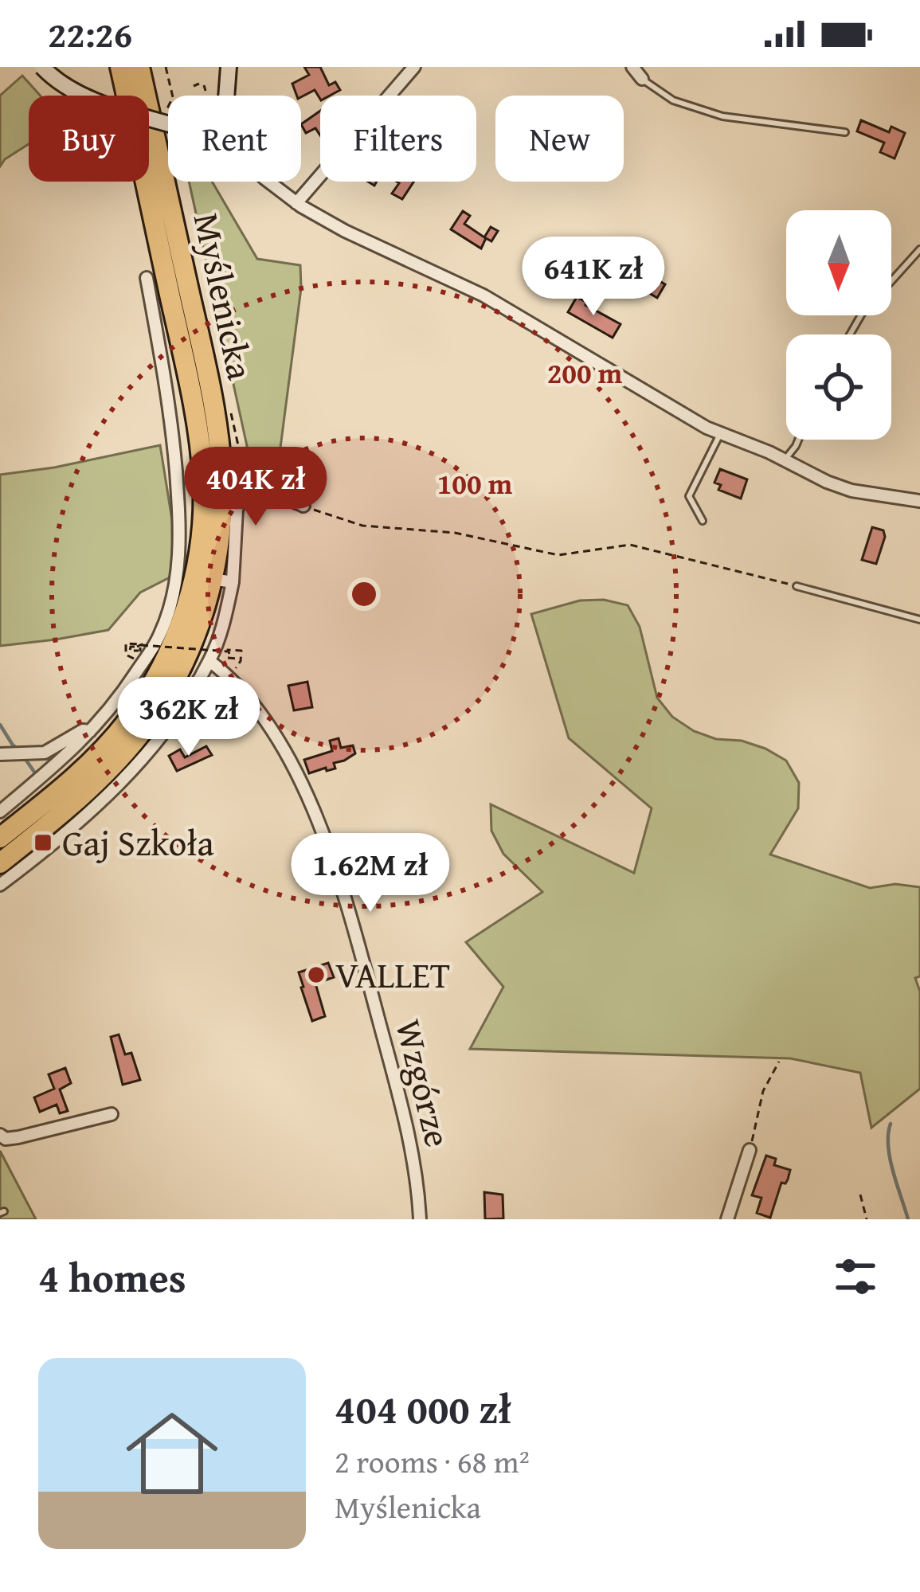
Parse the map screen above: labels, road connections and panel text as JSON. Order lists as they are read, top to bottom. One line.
{"streets":{"highway":["Myślenicka"],"street":["Wzgórze"]},"places":{"transit":["Gaj Szkoła"],"other":["VALLET"]},"north":"bottom","page":{"status":"22:26","chip":["Buy","Rent","Filters","New"],"price":["641K zł","404K zł","362K zł","1.62M zł"],"heading":"4 homes","list":[{"name":"404 000 zł","note":"2 rooms · 68 m² · Myślenicka"}]},"rings":["200 m","100 m"]}
